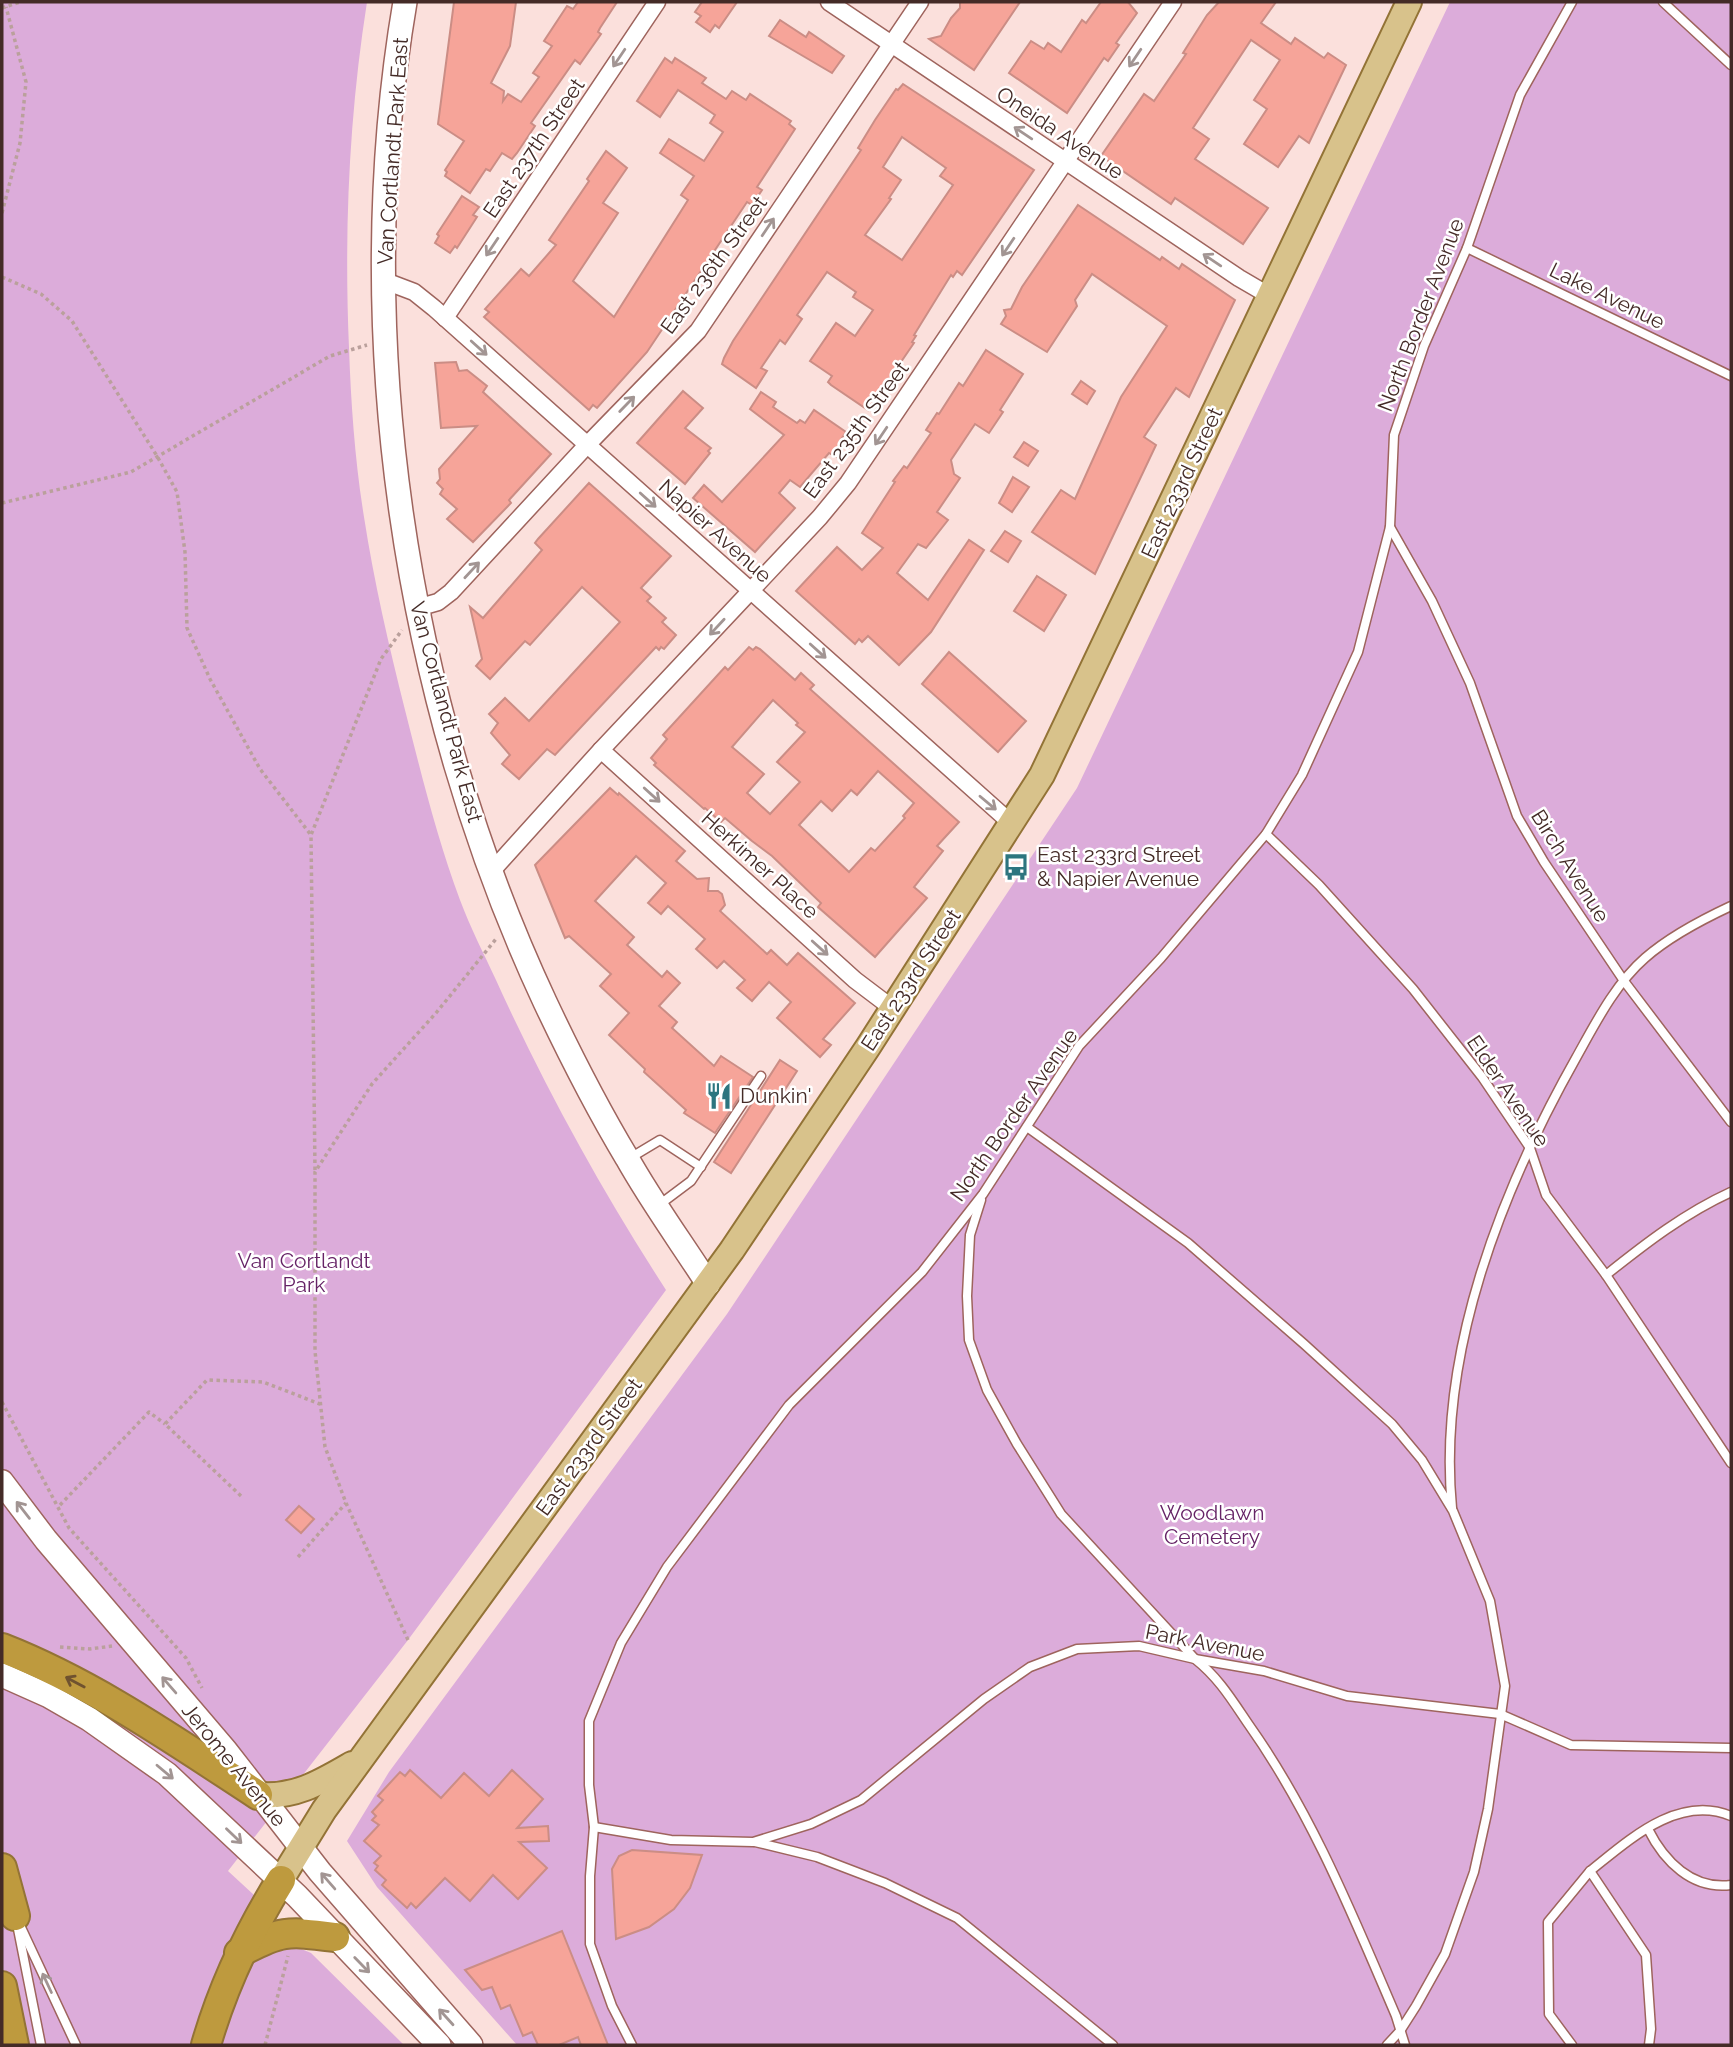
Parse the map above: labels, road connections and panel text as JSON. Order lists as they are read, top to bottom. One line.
{"streets":{"main road":["East 233rd Street"],"street":["Oneida Avenue","East 237th Street","Van Cortlandt Park East","East 236th Street","East 235th Street","Napier Avenue","Herkimer Place","Jerome Avenue"],"lane":["Lake Avenue","North Border Avenue","Birch Avenue","Elder Avenue","Park Avenue"]},"crossings":[["Oneida Avenue","East 236th Street"],["Oneida Avenue","East 235th Street"],["Oneida Avenue","East 233rd Street"],["East 237th Street","Napier Avenue"],["Van Cortlandt Park East","East 236th Street"],["Van Cortlandt Park East","East 235th Street"],["Van Cortlandt Park East","East 233rd Street"],["Van Cortlandt Park East","Napier Avenue"],["East 236th Street","Napier Avenue"],["Lake Avenue","North Border Avenue"],["North Border Avenue","Birch Avenue"],["North Border Avenue","Elder Avenue"],["North Border Avenue","Park Avenue"],["East 235th Street","Napier Avenue"],["East 235th Street","Herkimer Place"],["East 233rd Street","Napier Avenue"],["East 233rd Street","Herkimer Place"],["East 233rd Street","Jerome Avenue"]],"one_way":["Oneida Avenue","East 237th Street","East 236th Street","East 235th Street","Napier Avenue","Herkimer Place"],"parks":["Van Cortlandt Park","Woodlawn Cemetery"],"places":{"bus stop":["East 233rd Street & Napier Avenue"],"restaurant":["Dunkin'"]}}
